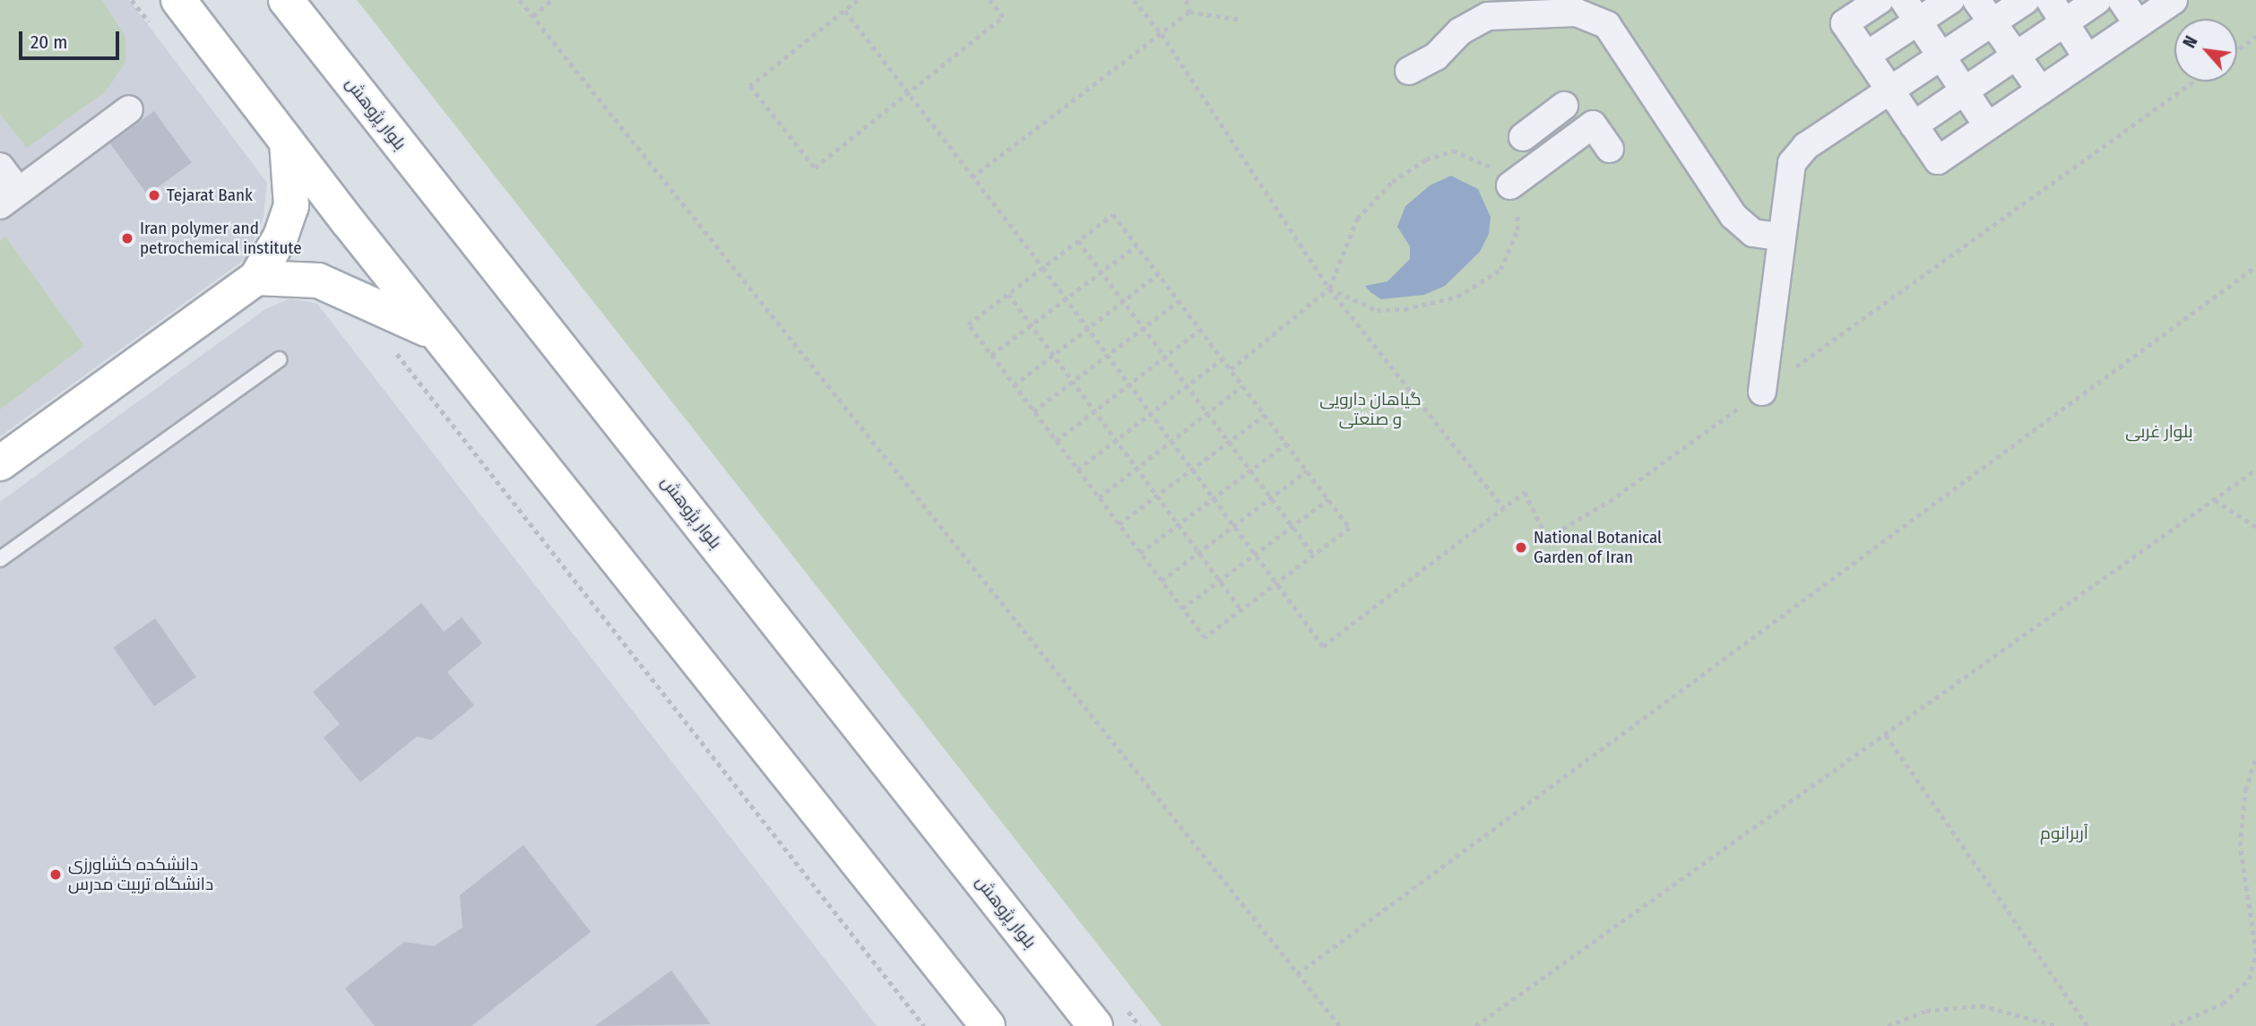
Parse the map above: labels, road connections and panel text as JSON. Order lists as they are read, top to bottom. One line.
{"streets":{"street":["بلوار پژوهش"]},"parks":["گیاهان دارویی و صنعتی","بلوار غربی","آربرانوم"],"places":["Tejarat Bank","Iran polymer and petrochemical institute","National Botanical Garden of Iran","دانشکده کشاورزی دانشگاه تربیت مدرس"],"scale_bar":"20 m","north":"top left"}
